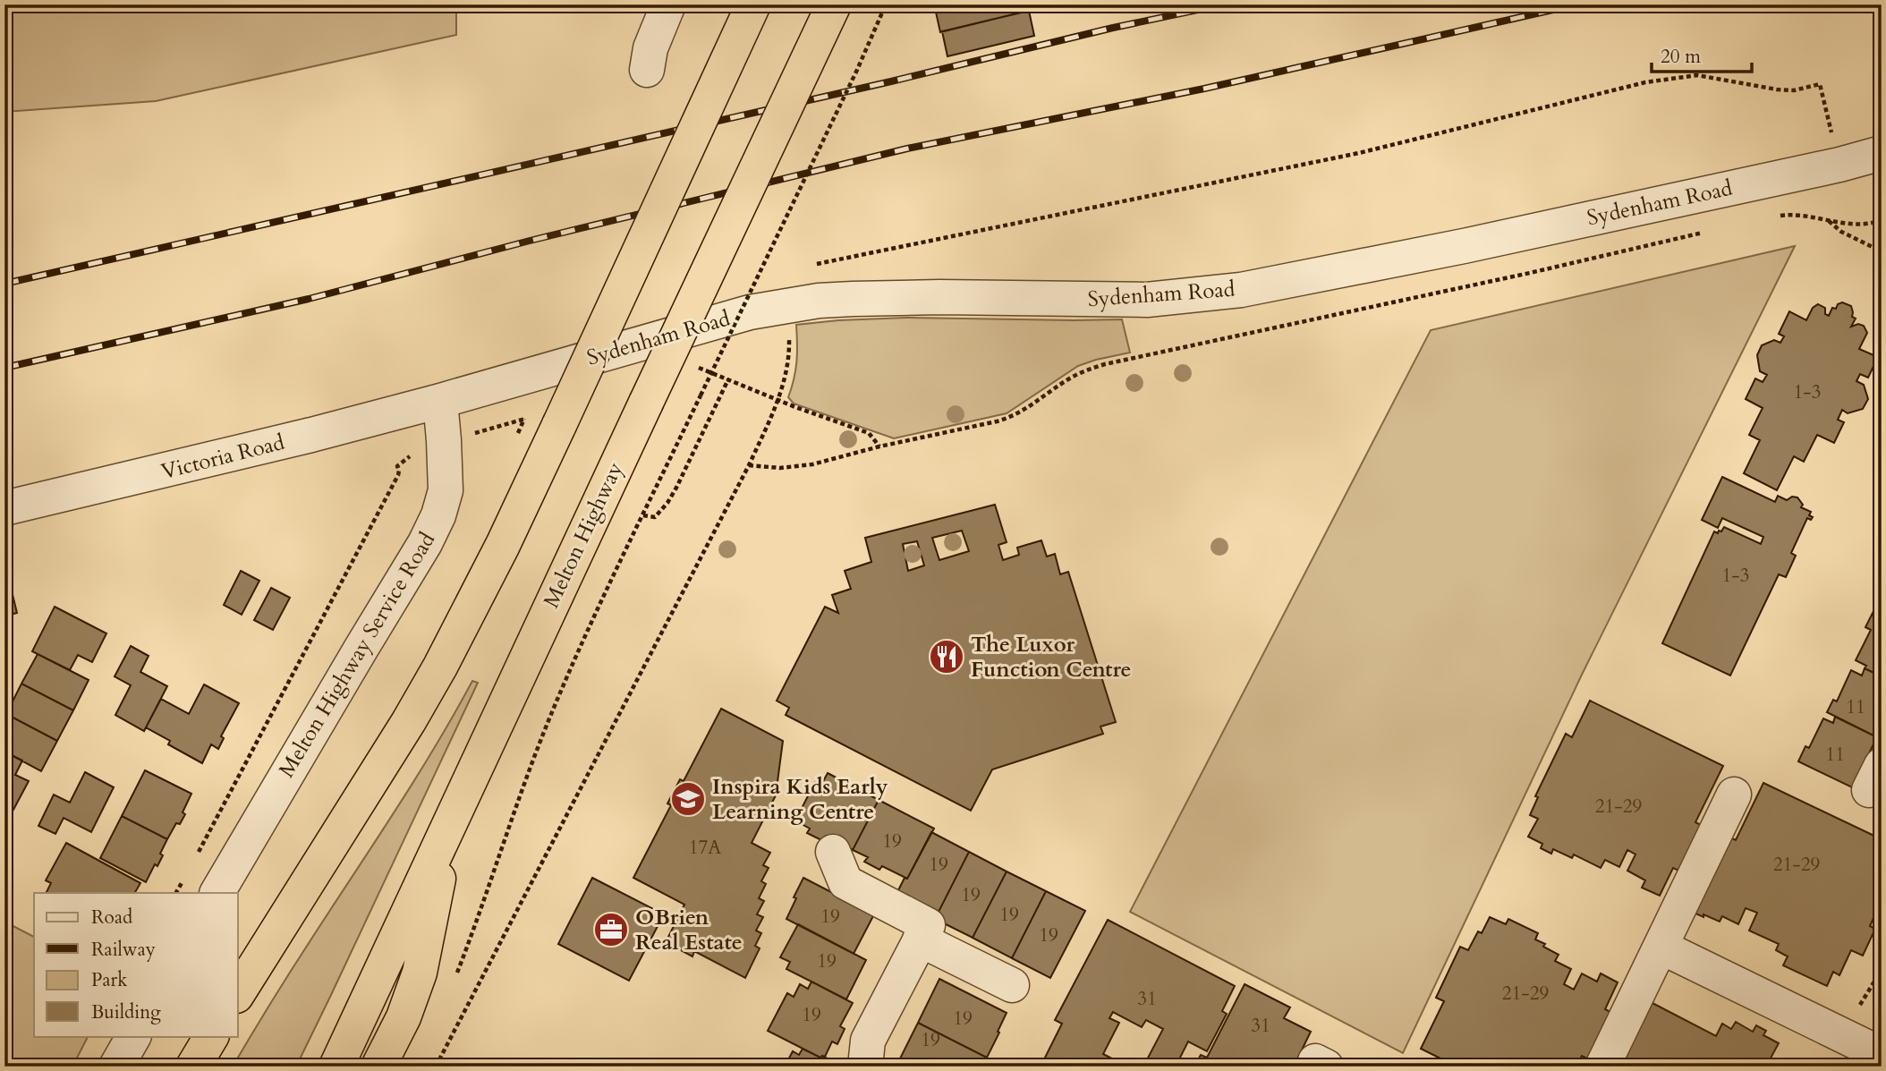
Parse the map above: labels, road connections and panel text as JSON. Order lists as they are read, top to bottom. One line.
{"streets":{"highway":["Melton Highway"],"street":["Sydenham Road","Victoria Road","Melton Highway Service Road"]},"crossings":[["Sydenham Road","Victoria Road"],["Sydenham Road","Melton Highway Service Road"],["Victoria Road","Melton Highway Service Road"]],"places":{"restaurant":["The Luxor Function Centre"],"school or university":["Inspira Kids Early Learning Centre"],"office":["OBrien Real Estate"]},"house_numbers":["1-3","1-3","11","11","21-29","19","17A","19","21-29","19","19","19","19","19","21-29","31","19","19","31","19"],"legend":["Road","Railway","Park","Building"],"scale_bar":"20 m"}
